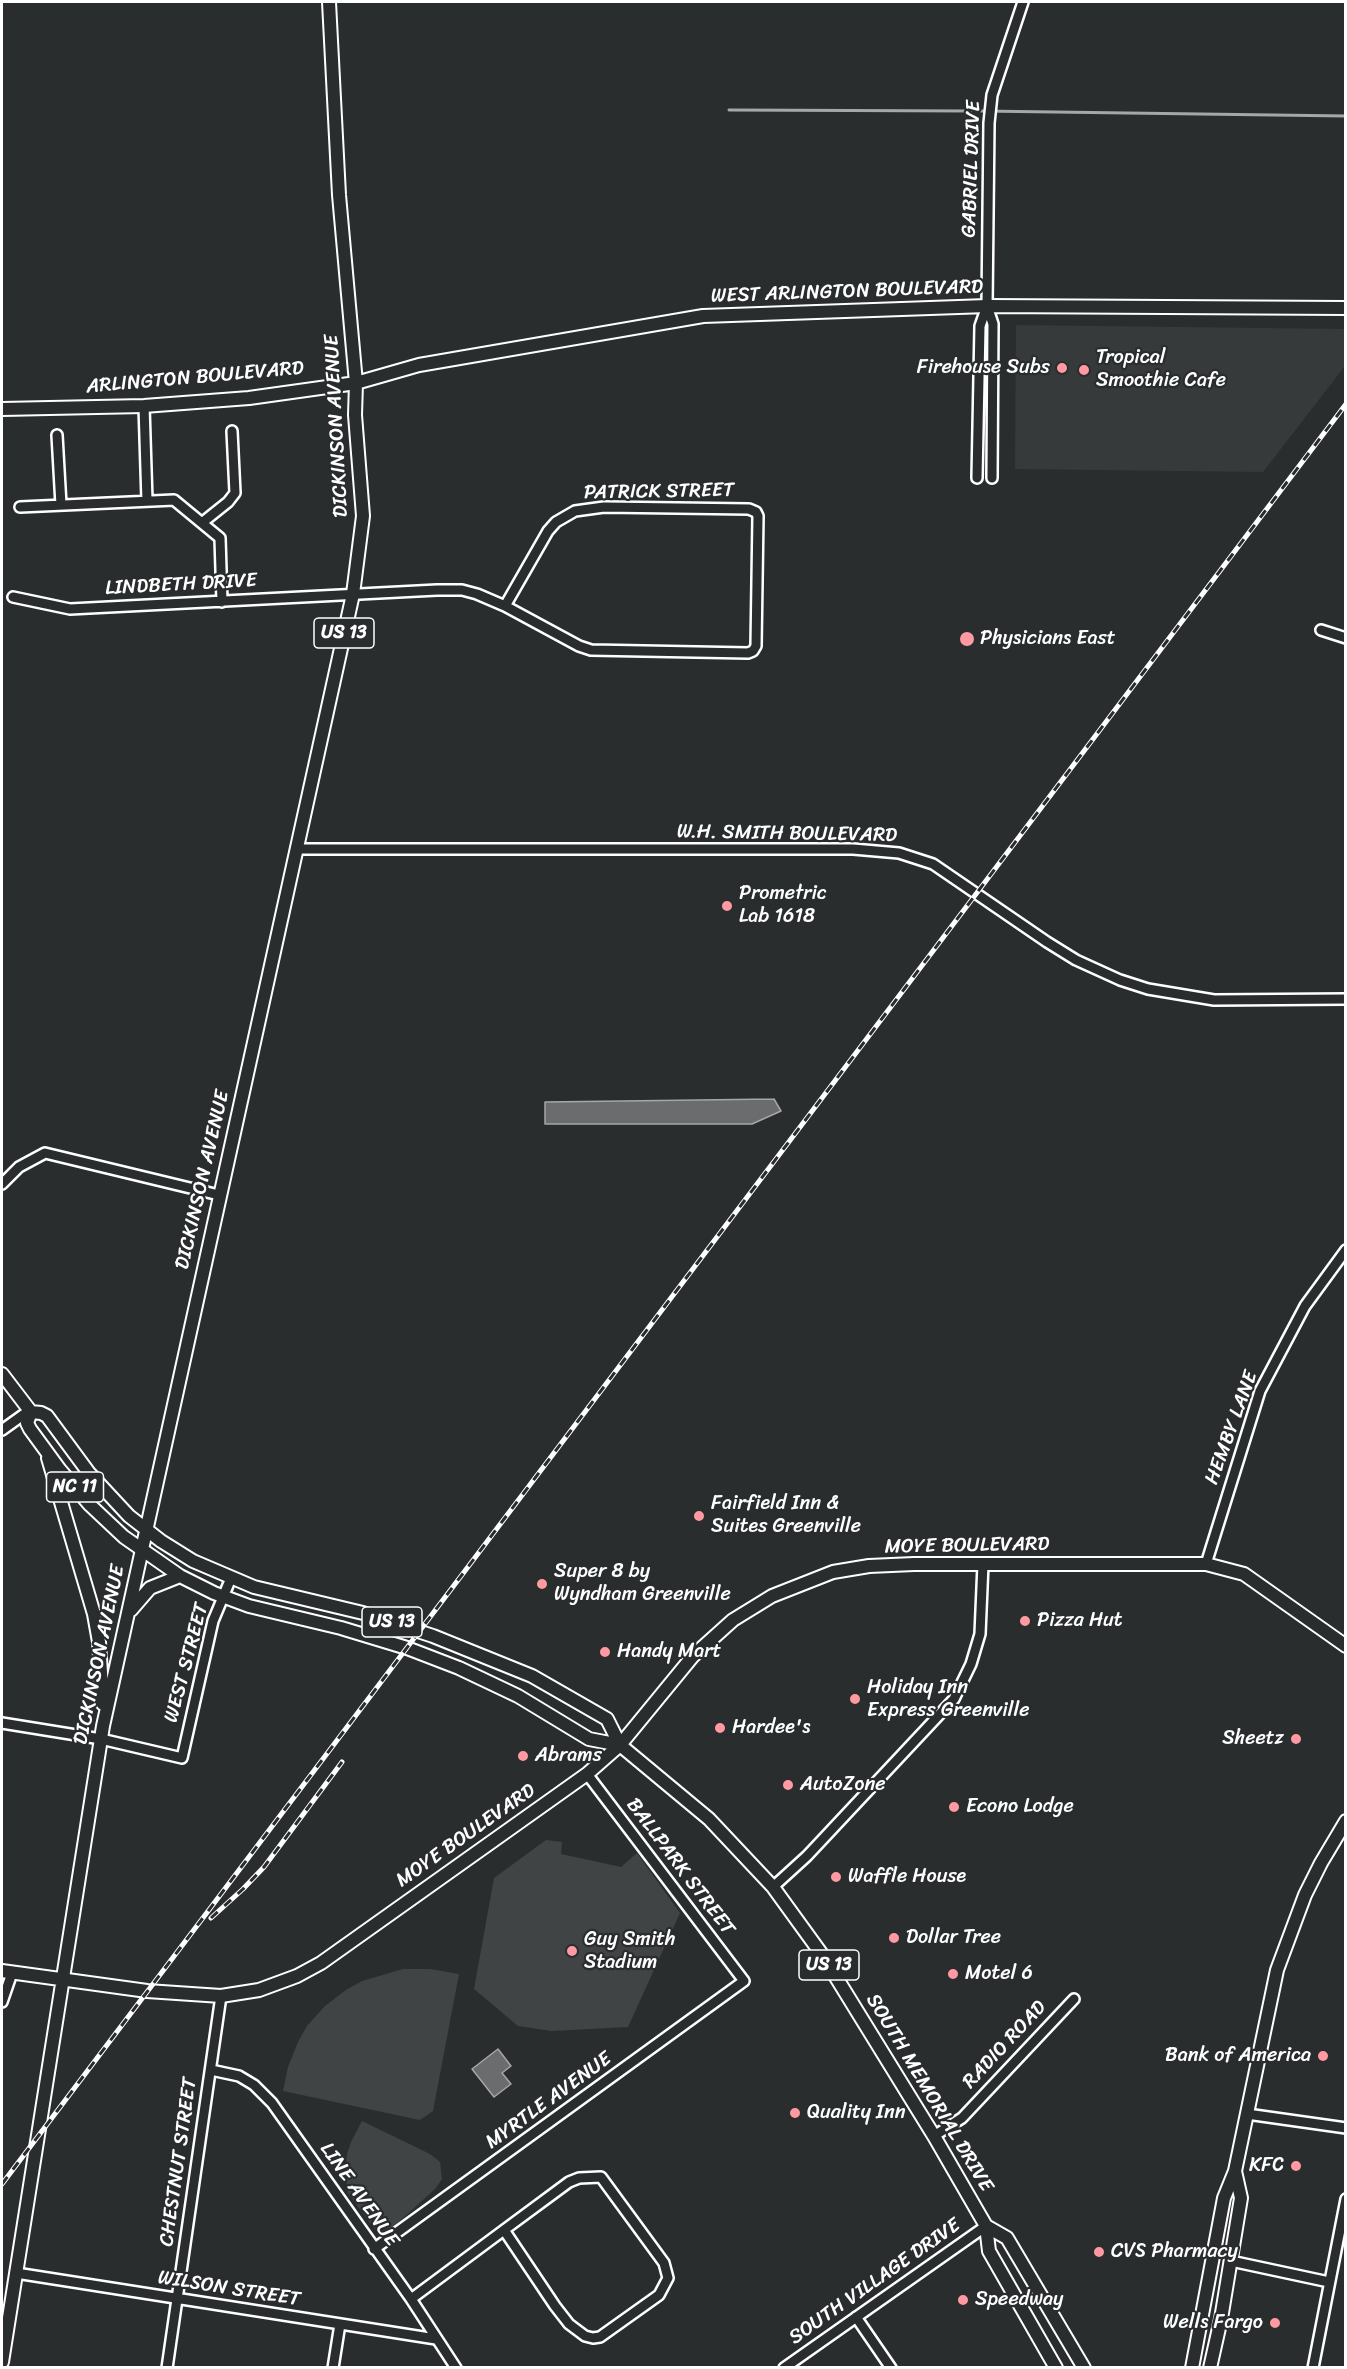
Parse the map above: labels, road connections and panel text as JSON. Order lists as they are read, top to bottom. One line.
{"streets":{"main road":["WEST ARLINGTON BOULEVARD","ARLINGTON BOULEVARD","DICKINSON AVENUE","US 13","NC 11","MOYE BOULEVARD","SOUTH MEMORIAL DRIVE"],"street":["GABRIEL DRIVE","PATRICK STREET","LINDBETH DRIVE","W.H. SMITH BOULEVARD","HEMBY LANE","WEST STREET","BALLPARK STREET","RADIO ROAD","MYRTLE AVENUE","CHESTNUT STREET","LINE AVENUE","SOUTH VILLAGE DRIVE","WILSON STREET"]},"crossings":[["GABRIEL DRIVE","WEST ARLINGTON BOULEVARD"],["WEST ARLINGTON BOULEVARD","ARLINGTON BOULEVARD"],["WEST ARLINGTON BOULEVARD","DICKINSON AVENUE"],["ARLINGTON BOULEVARD","DICKINSON AVENUE"],["DICKINSON AVENUE","LINDBETH DRIVE"],["DICKINSON AVENUE","W.H. SMITH BOULEVARD"],["DICKINSON AVENUE","MOYE BOULEVARD"],["DICKINSON AVENUE","WEST STREET"],["DICKINSON AVENUE","SOUTH MEMORIAL DRIVE"],["DICKINSON AVENUE","WILSON STREET"],["PATRICK STREET","LINDBETH DRIVE"],["HEMBY LANE","MOYE BOULEVARD"],["MOYE BOULEVARD","BALLPARK STREET"],["MOYE BOULEVARD","SOUTH MEMORIAL DRIVE"],["MOYE BOULEVARD","CHESTNUT STREET"],["WEST STREET","SOUTH MEMORIAL DRIVE"],["BALLPARK STREET","MYRTLE AVENUE"],["RADIO ROAD","SOUTH MEMORIAL DRIVE"],["SOUTH MEMORIAL DRIVE","SOUTH VILLAGE DRIVE"],["MYRTLE AVENUE","LINE AVENUE"],["CHESTNUT STREET","LINE AVENUE"],["CHESTNUT STREET","WILSON STREET"],["LINE AVENUE","WILSON STREET"]],"places":["Firehouse Subs","Tropical Smoothie Cafe","Physicians East","Prometric Lab 1618","Fairfield Inn & Suites Greenville","Super 8 by Wyndham Greenville","Pizza Hut","Handy Mart","Holiday Inn Express Greenville","Hardee's","Sheetz","Abrams","AutoZone","Econo Lodge","Waffle House","Dollar Tree","Guy Smith Stadium","Motel 6","Bank of America","Quality Inn","KFC","CVS Pharmacy","Speedway","Wells Fargo"]}
